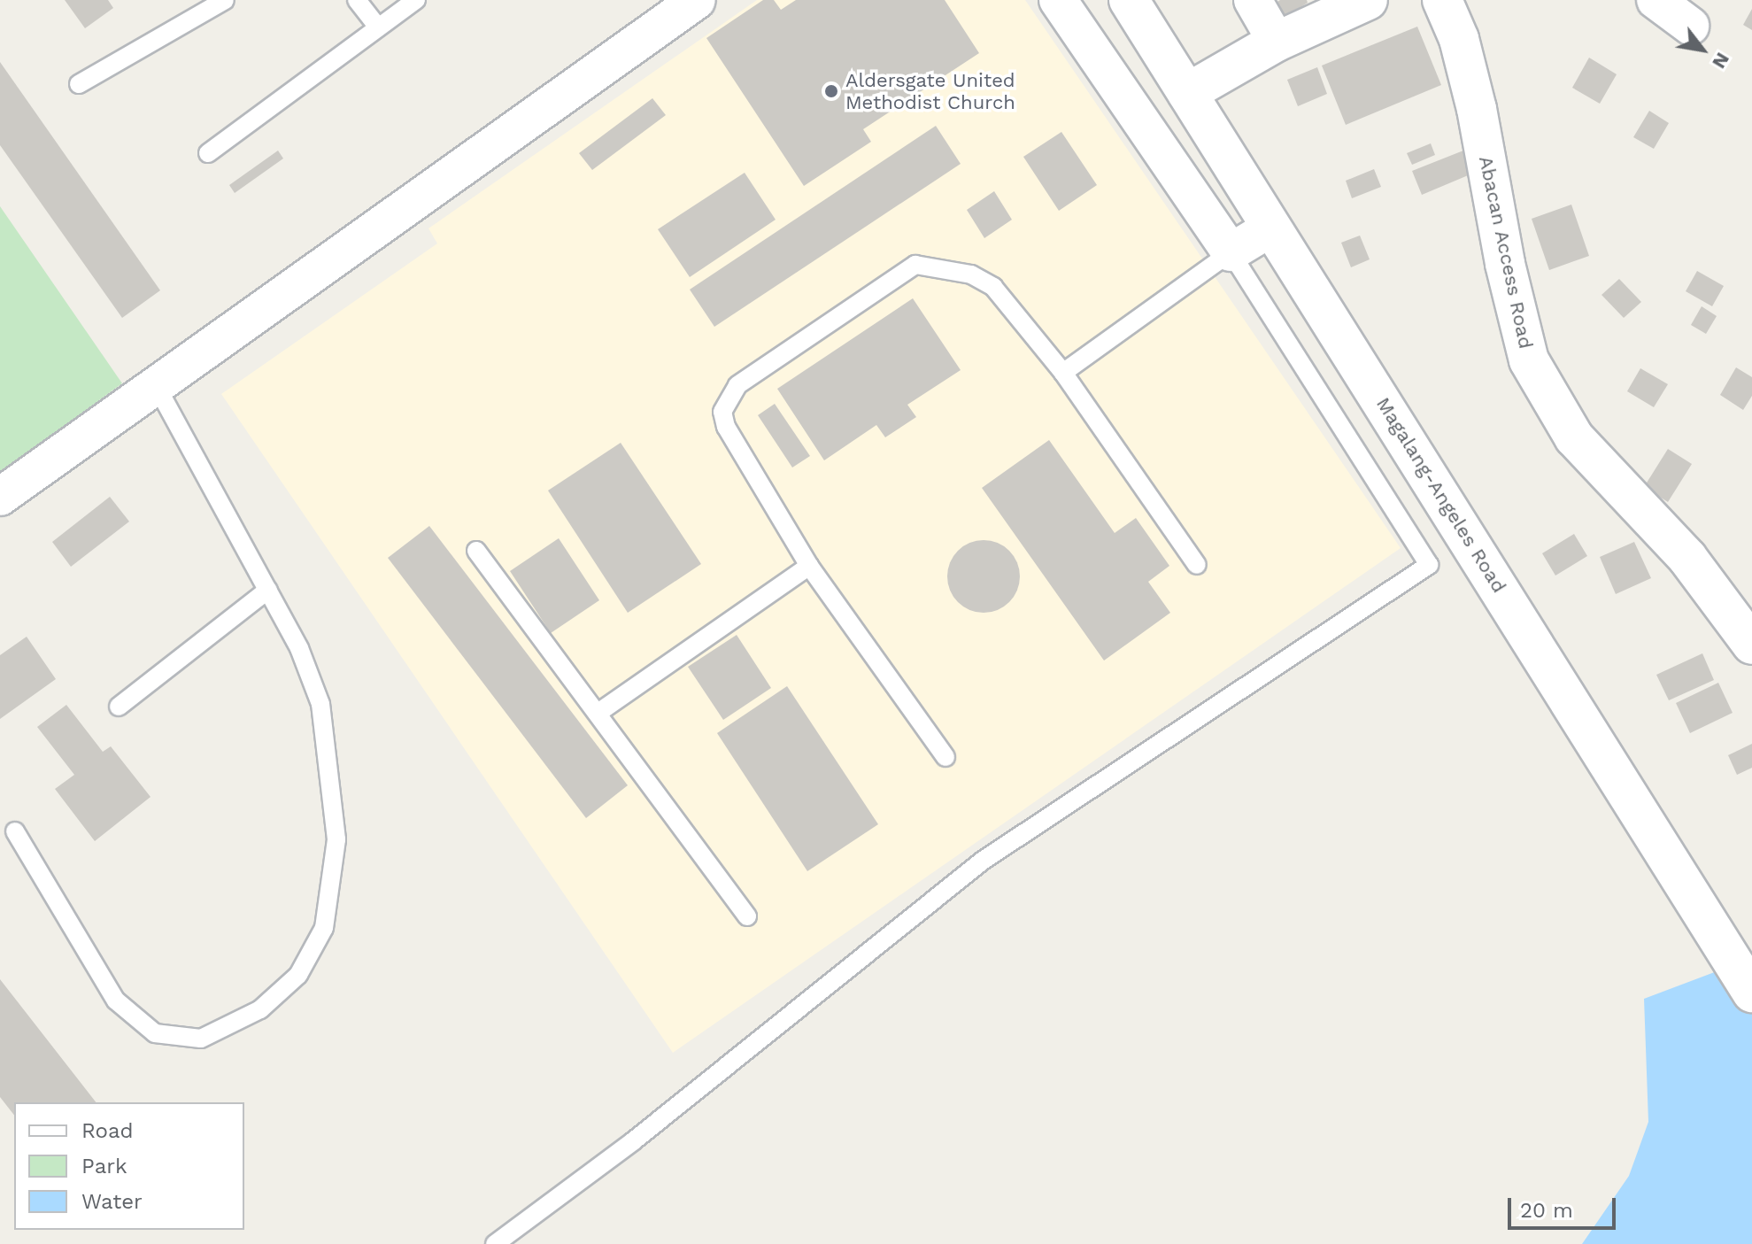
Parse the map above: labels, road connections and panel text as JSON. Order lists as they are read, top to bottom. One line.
{"streets":{"main road":["Abacan Access Road","Magalang-Angeles Road"]},"places":["Aldersgate United Methodist Church"],"legend":["Road","Park","Water"],"scale_bar":"20 m","north":"bottom right"}
